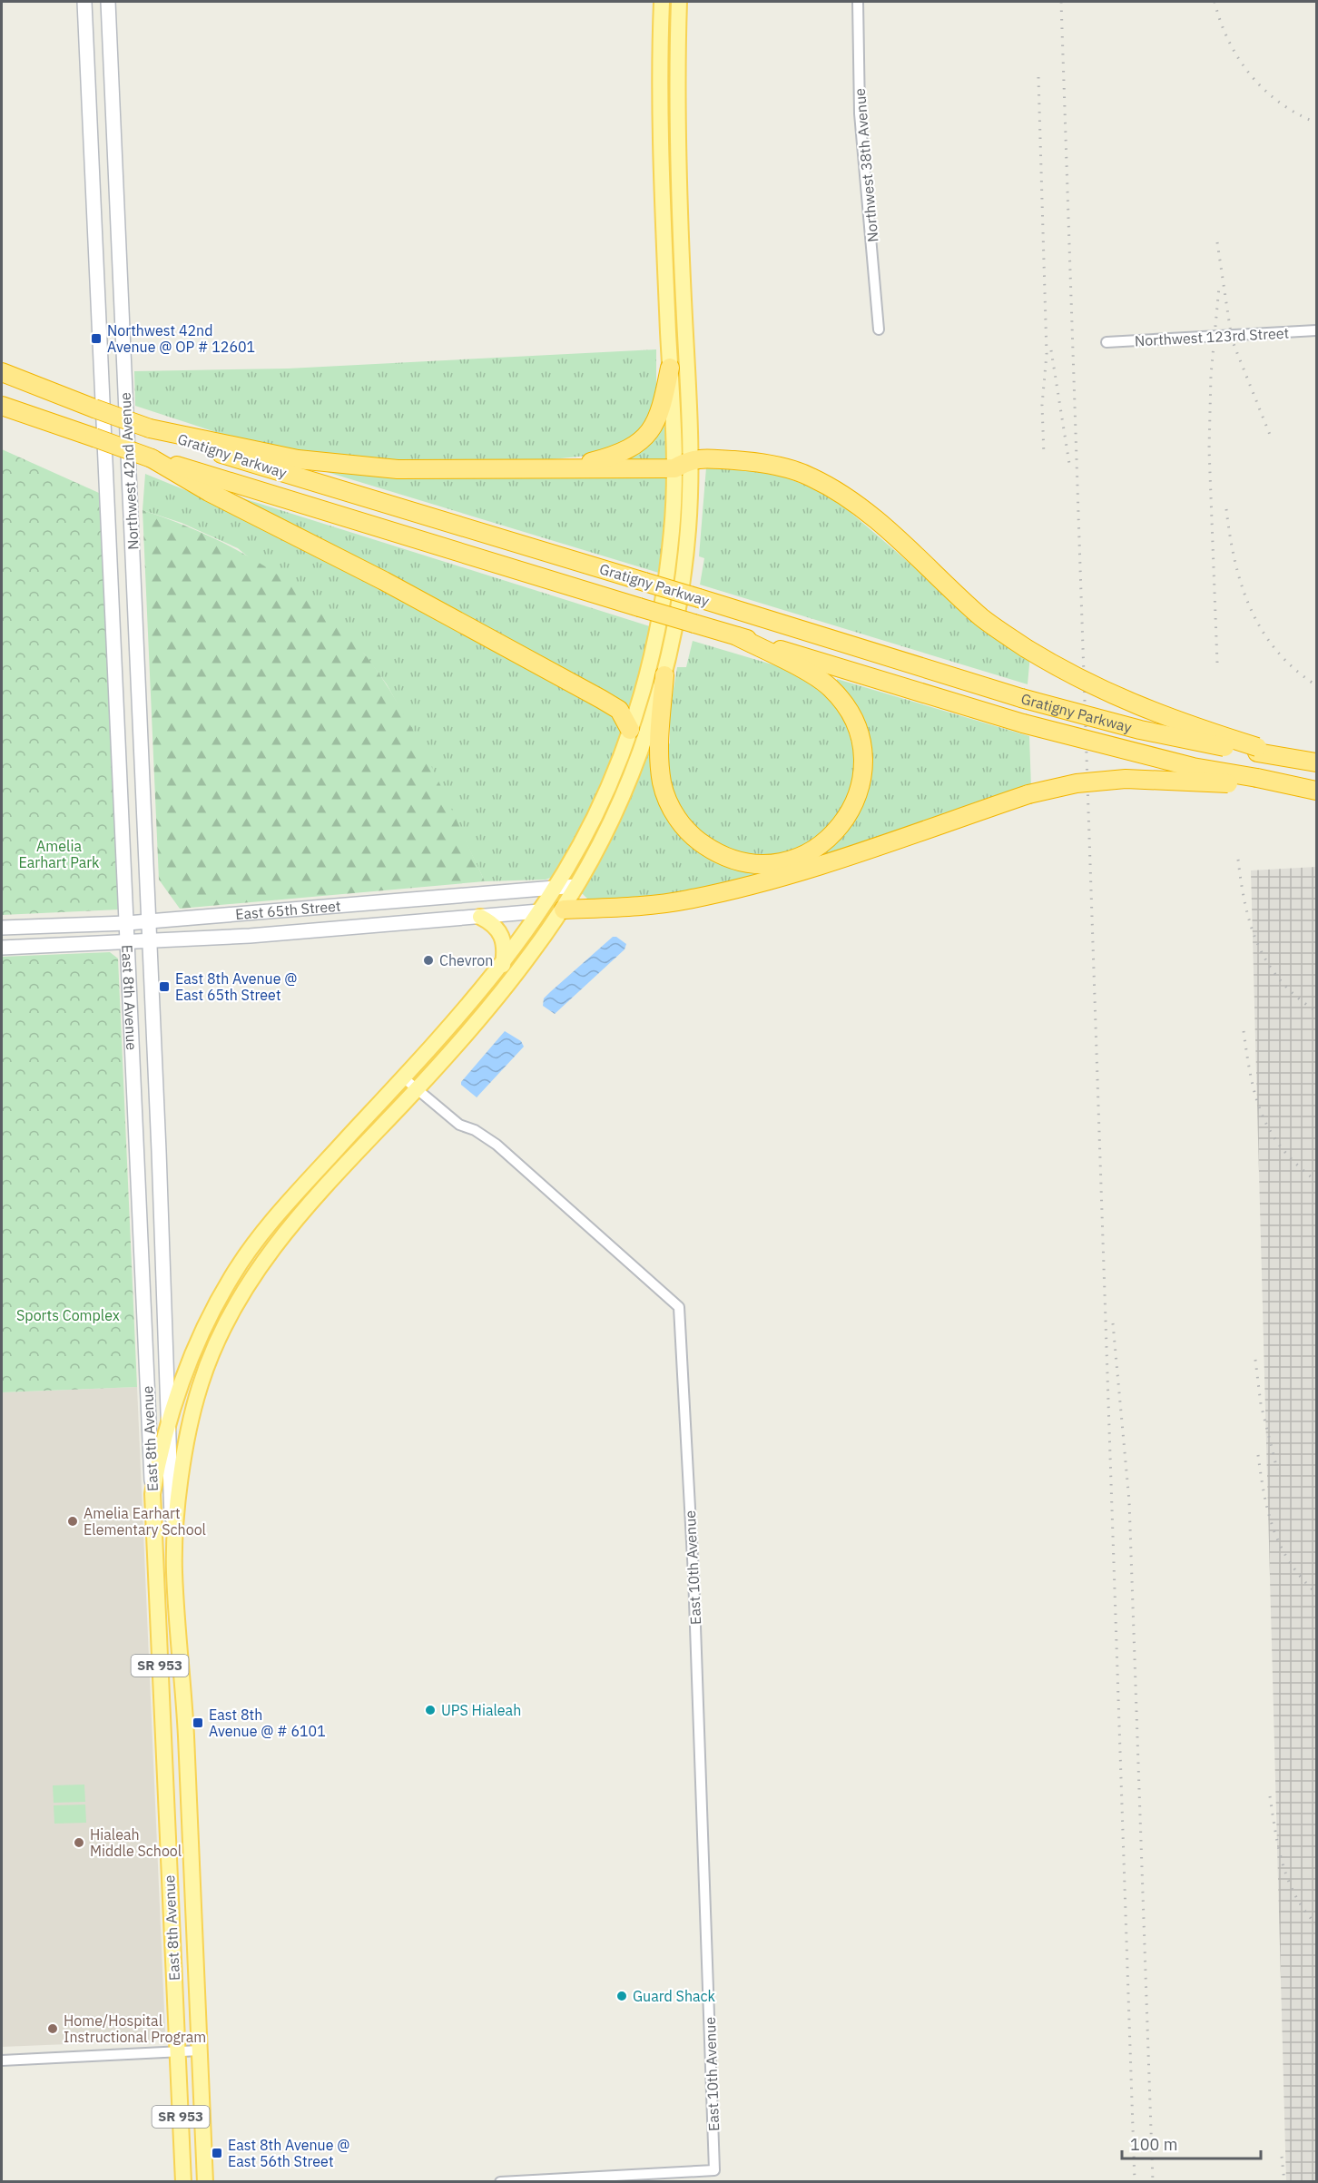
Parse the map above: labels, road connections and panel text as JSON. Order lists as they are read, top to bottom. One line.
{"streets":{"highway":["Gratigny Parkway"],"main road":["Northwest 42nd Avenue","East 65th Street","East 8th Avenue","SR 953"],"street":["Northwest 38th Avenue","Northwest 123rd Street","East 10th Avenue"]},"crossings":[["Northwest 42nd Avenue","East 65th Street"],["Northwest 42nd Avenue","East 8th Avenue"],["East 65th Street","East 8th Avenue"]],"parks":["Amelia Earhart Park","Sports Complex"],"places":{"transit":["Northwest 42nd Avenue @ OP # 12601","East 8th Avenue @ East 65th Street","East 8th Avenue @ # 6101","East 8th Avenue @ East 56th Street"],"other":["Chevron","Amelia Earhart Elementary School","UPS Hialeah","Hialeah Middle School","Guard Shack","Home/Hospital Instructional Program"]},"scale_bar":"100 m"}
